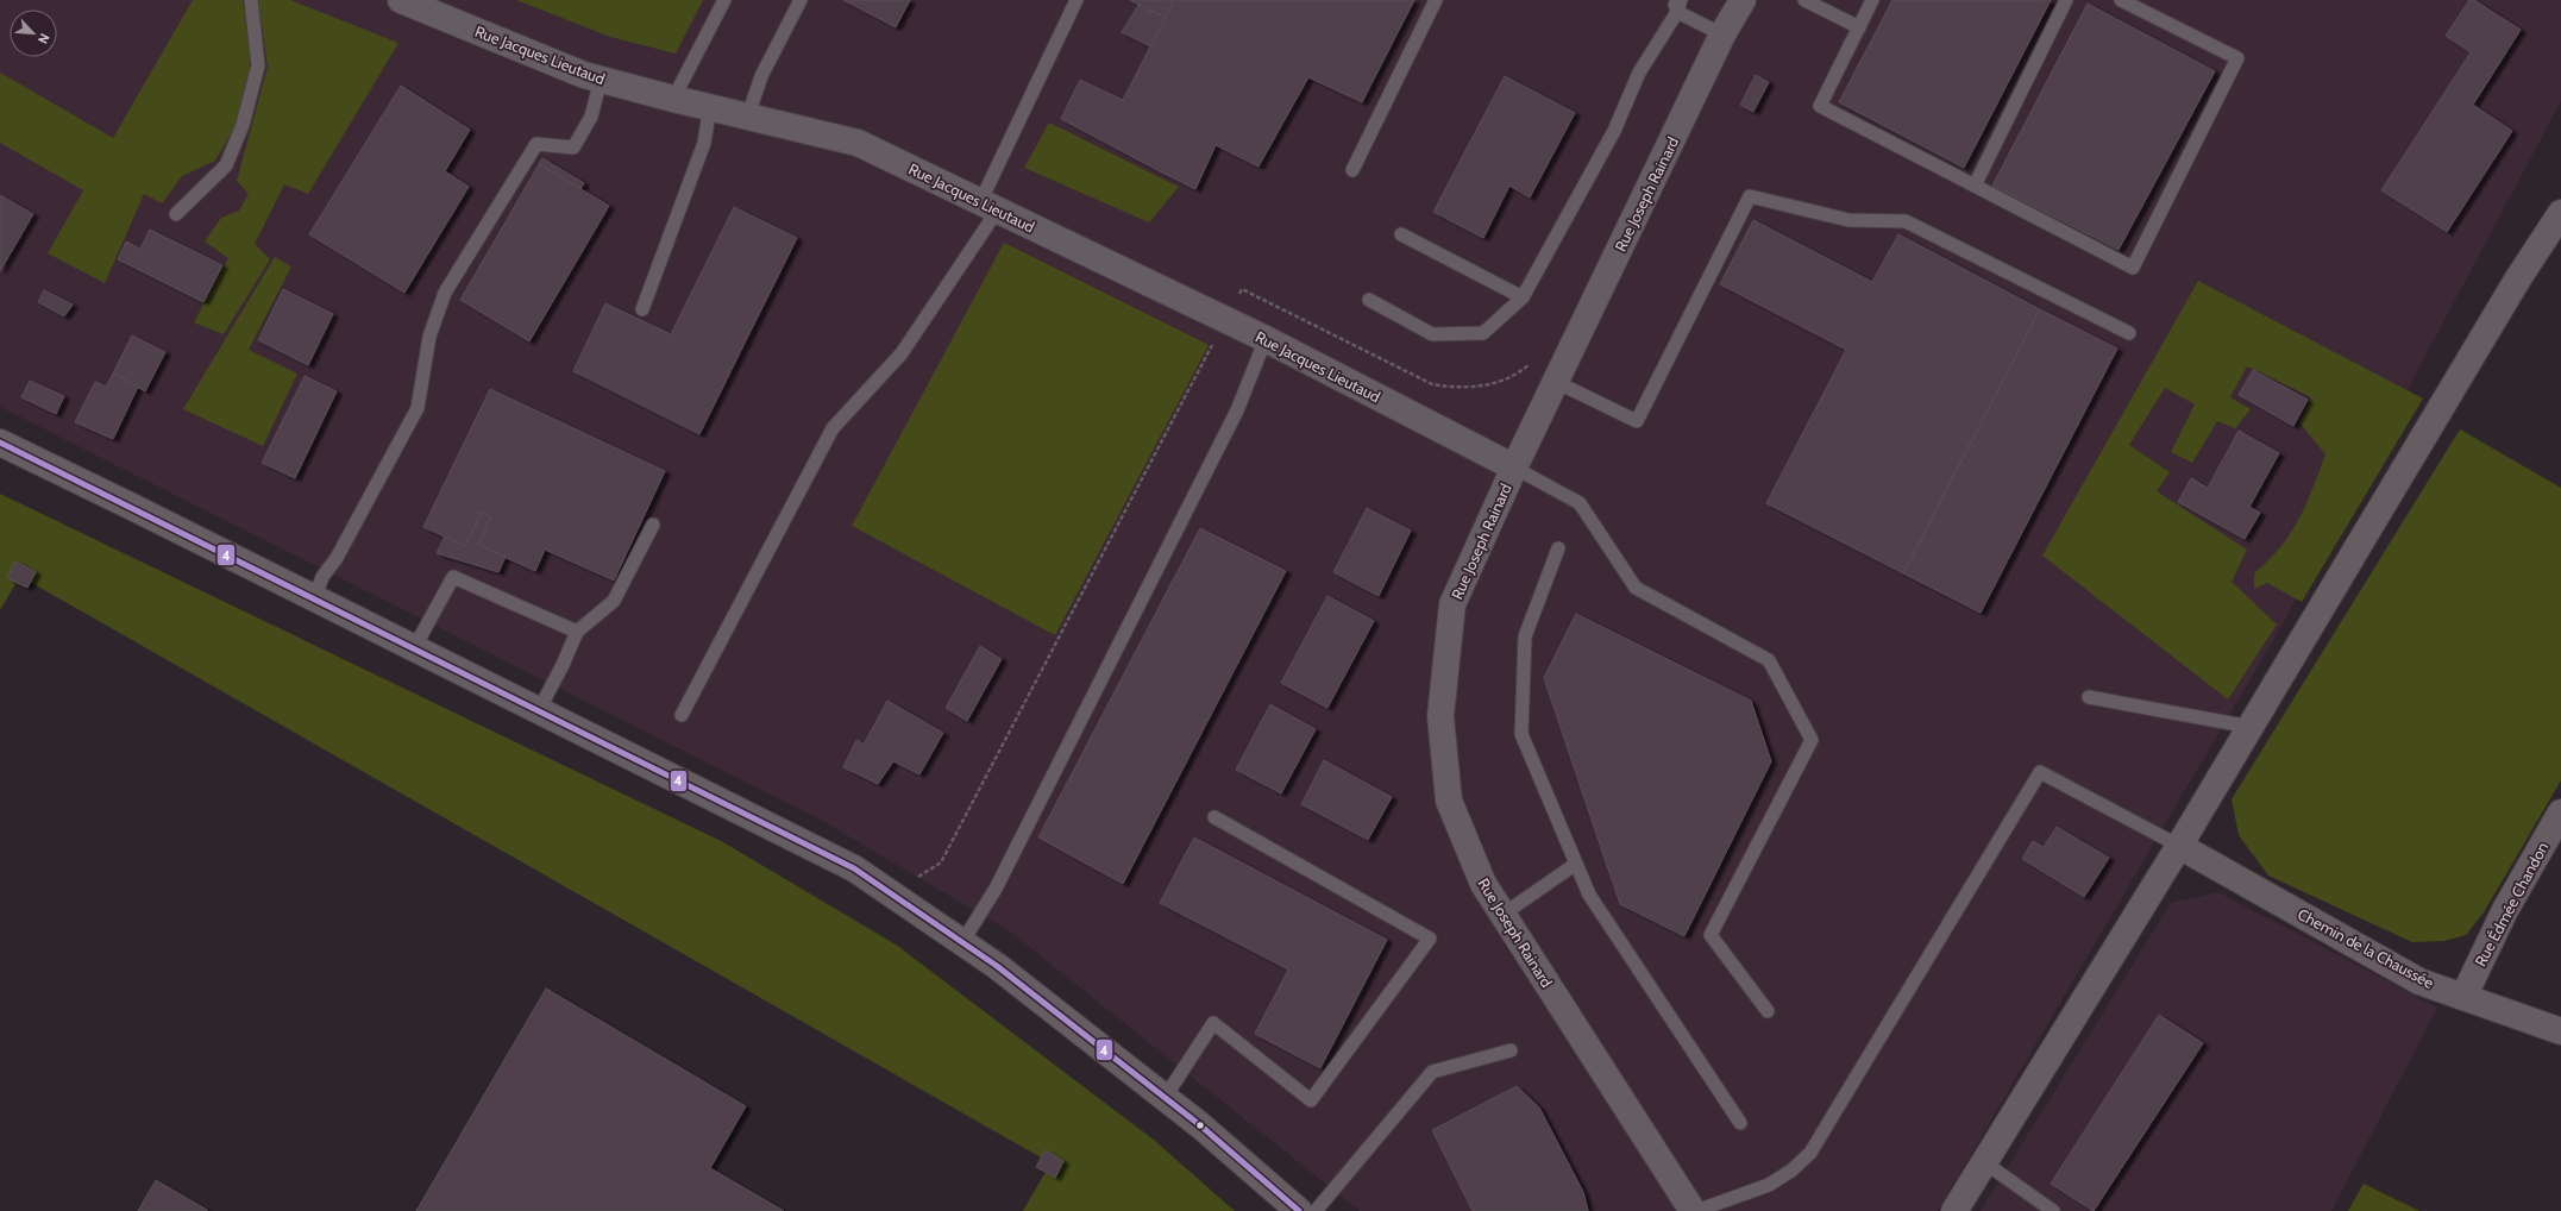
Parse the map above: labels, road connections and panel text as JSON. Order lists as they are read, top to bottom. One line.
{"streets":{"street":["Rue Jacques Lieutaud","Rue Joseph Rainard","Rue Édmée Chandon","Chemin de la Chaussée"]},"crossings":[["Rue Jacques Lieutaud","Rue Joseph Rainard"],["Rue Édmée Chandon","Chemin de la Chaussée"]],"lines":["transit line 4"],"north":"bottom right"}
